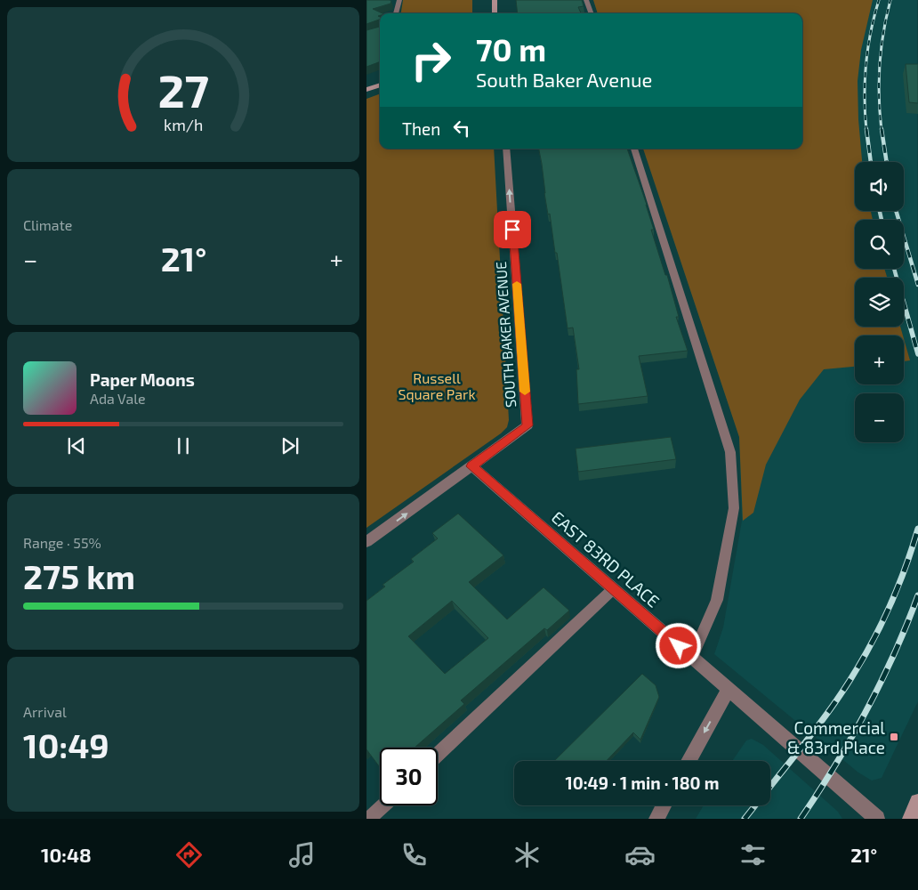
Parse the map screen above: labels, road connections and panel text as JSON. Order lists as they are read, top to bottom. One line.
{"streets":{"street":["SOUTH BAKER AVENUE","EAST 83RD PLACE"]},"crossings":[["SOUTH BAKER AVENUE","EAST 83RD PLACE"]],"one_way":["SOUTH BAKER AVENUE"],"parks":["Russell Square Park"],"places":{"transit":["Commercial & 83rd Place"]},"page":{"turn":["70 m","South Baker Avenue"],"then":"Then","map_buttons":["+","−"],"tile":["Climate",["Range · 55%","275 km"],["Arrival","10:49"]],"heat":["−","21°","+"],"song":["Paper Moons","Ada Vale"],"limit":"30","trip":"10:49 · 1 min · 180 m","tabs":["10:48","21°"],"gauge":["27","km/h"]}}
